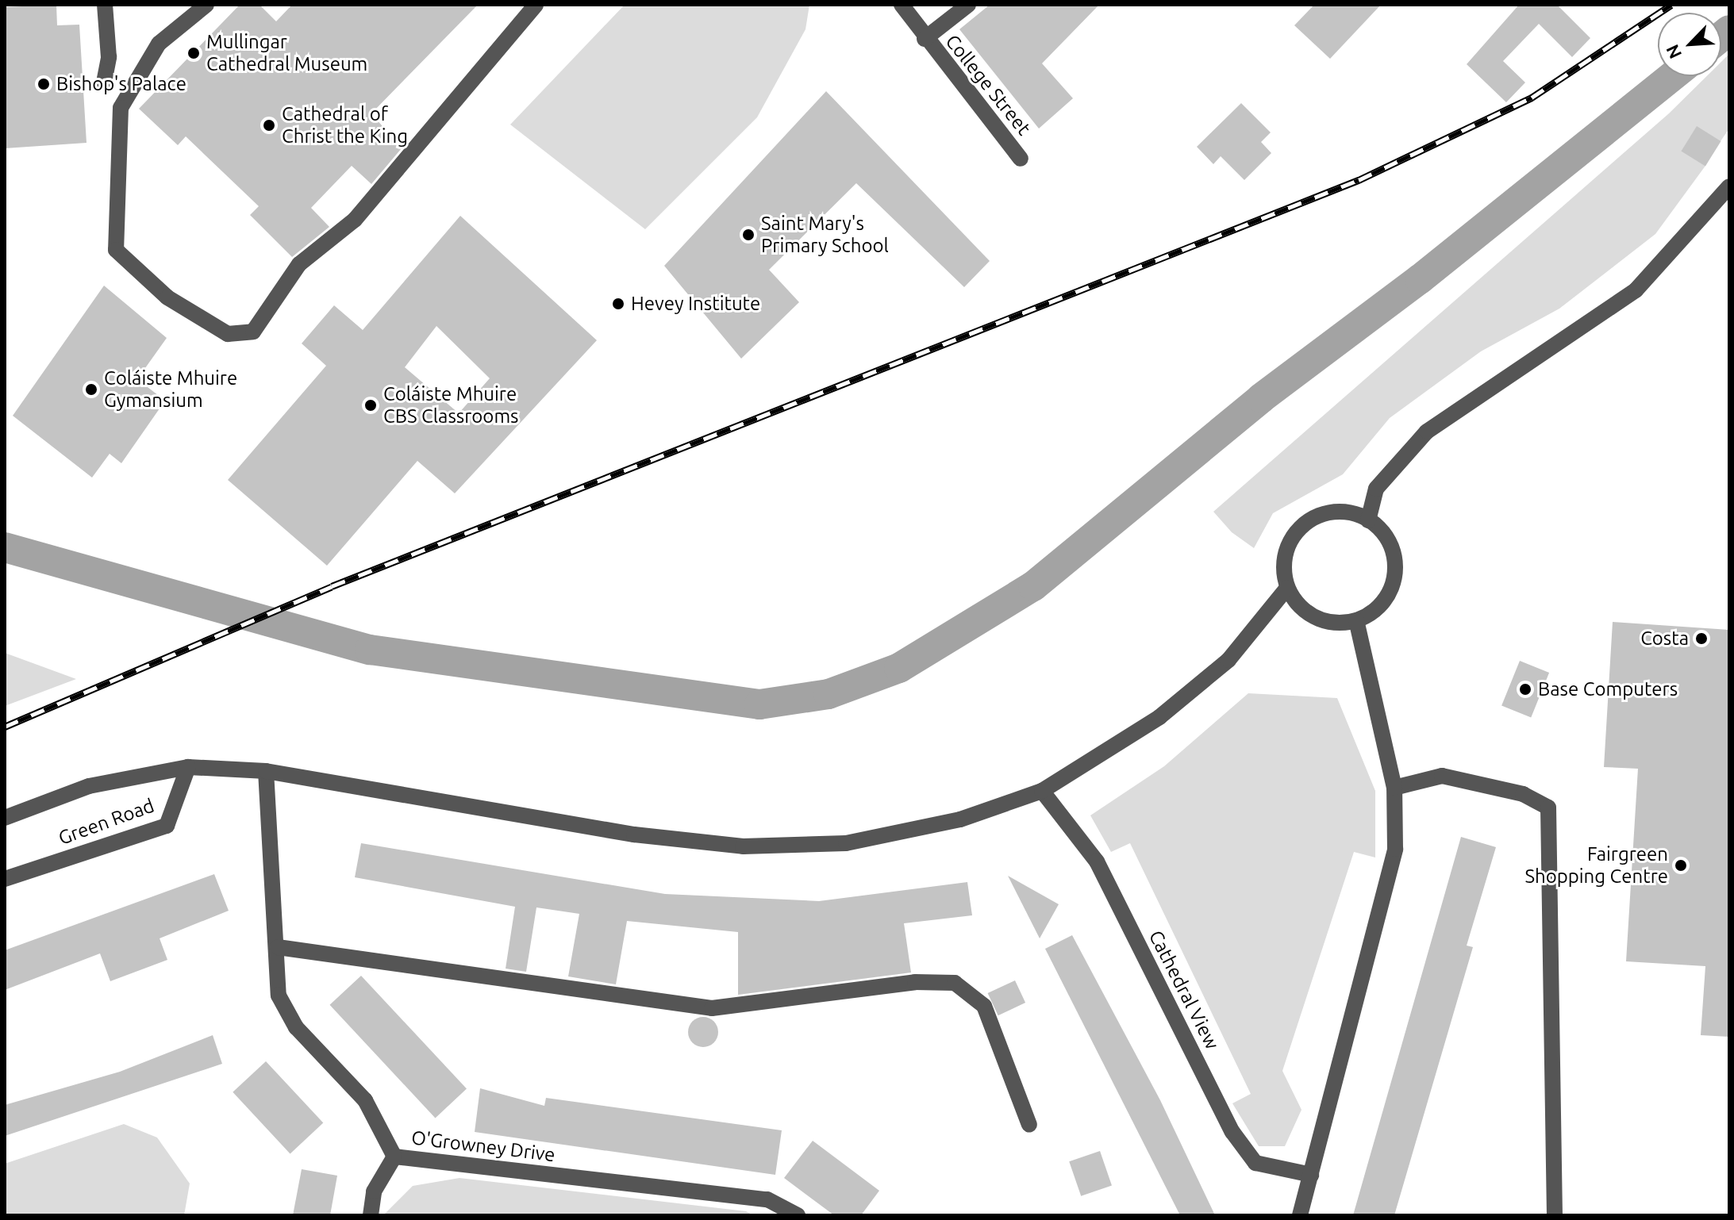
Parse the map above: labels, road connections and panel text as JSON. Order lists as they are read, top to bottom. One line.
{"streets":{"street":["College Street","Green Road","Cathedral View","O'Growney Drive"]},"crossings":[["Green Road","Cathedral View"],["Green Road","O'Growney Drive"]],"places":["Mullingar Cathedral Museum","Bishop's Palace","Cathedral of Christ the King","Saint Mary's Primary School","Hevey Institute","Coláiste Mhuire Gymansium","Coláiste Mhuire CBS Classrooms","Costa","Base Computers","Fairgreen Shopping Centre"],"north":"bottom left"}
